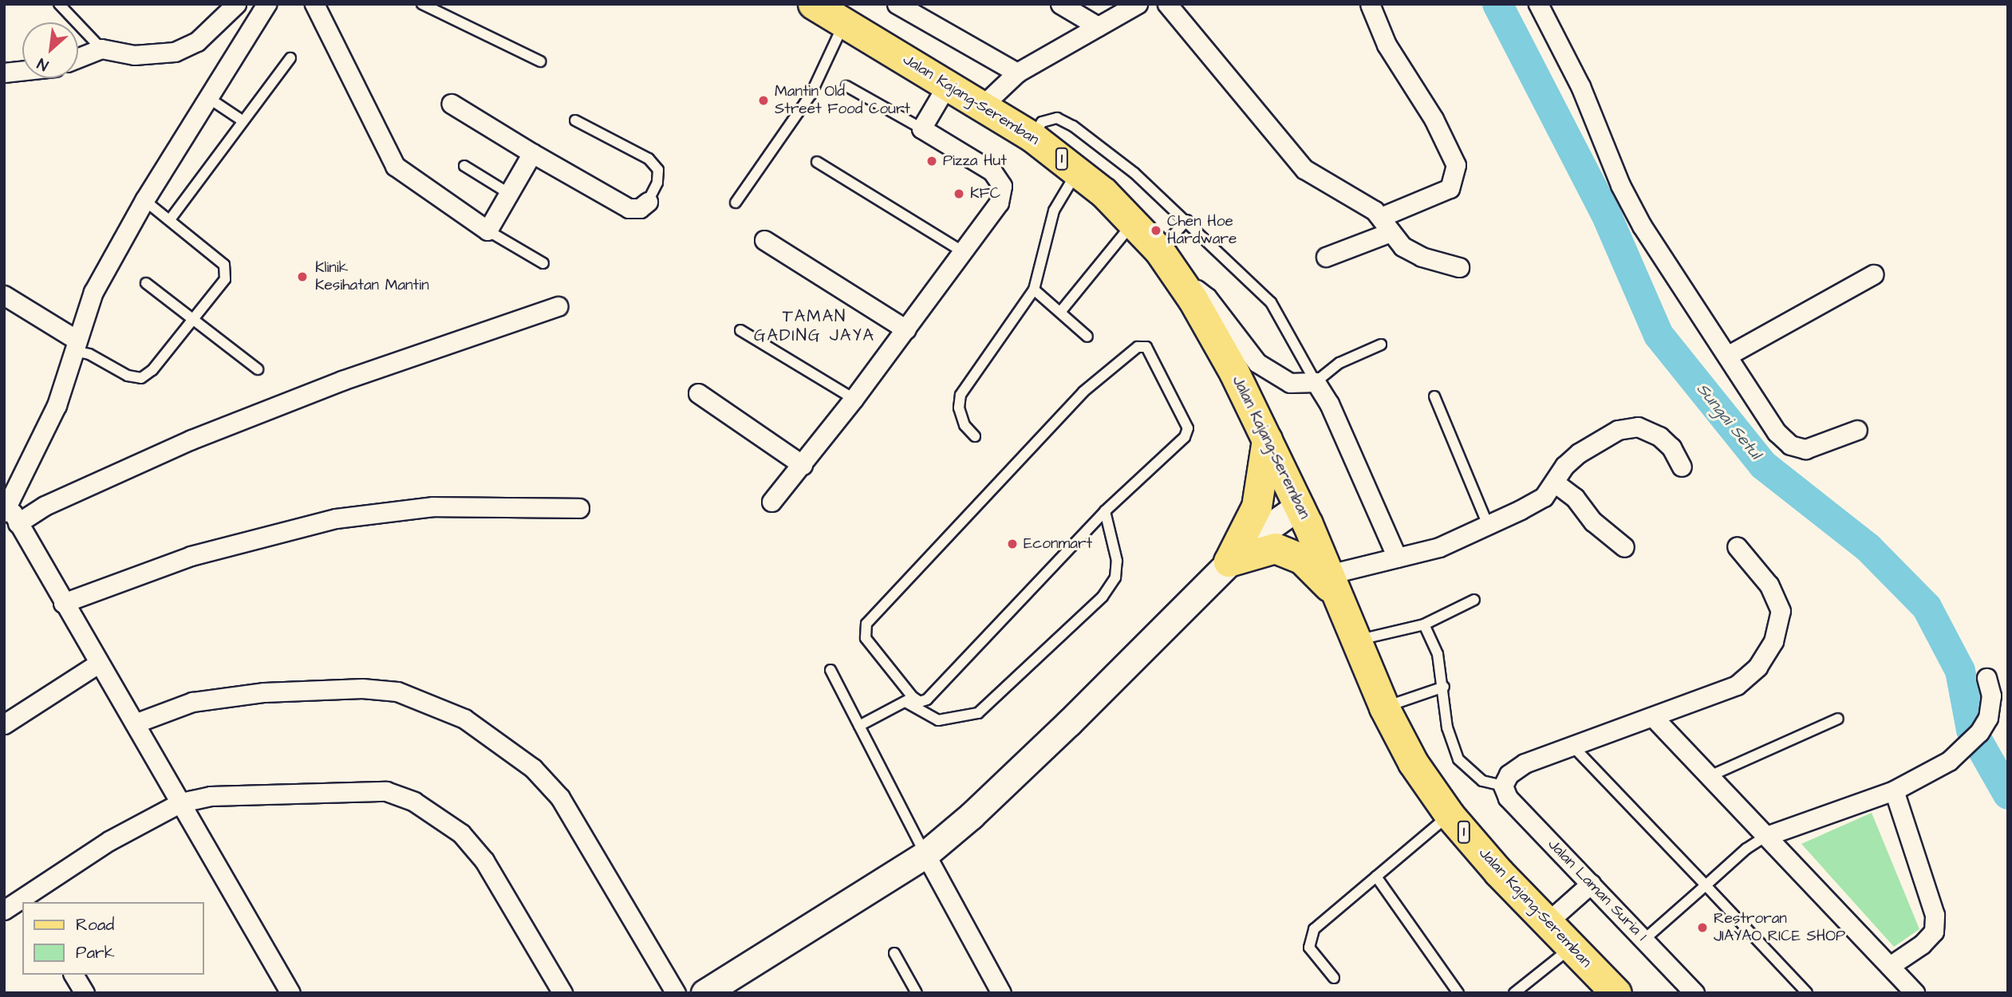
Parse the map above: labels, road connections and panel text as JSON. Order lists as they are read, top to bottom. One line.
{"streets":{"main road":["Jalan Kajang-Seremban","1"],"street":["Jalan Laman Suria 1"]},"districts":["TAMAN GADING JAYA"],"water":["Sungai Setul"],"places":["Mantin Old Street Food Court","Pizza Hut","KFC","Chen Hoe Hardware","Klinik Kesihatan Mantin","Econmart","Restroran JIAYAO RICE SHOP"],"legend":["Road","Park"],"north":"bottom left"}
